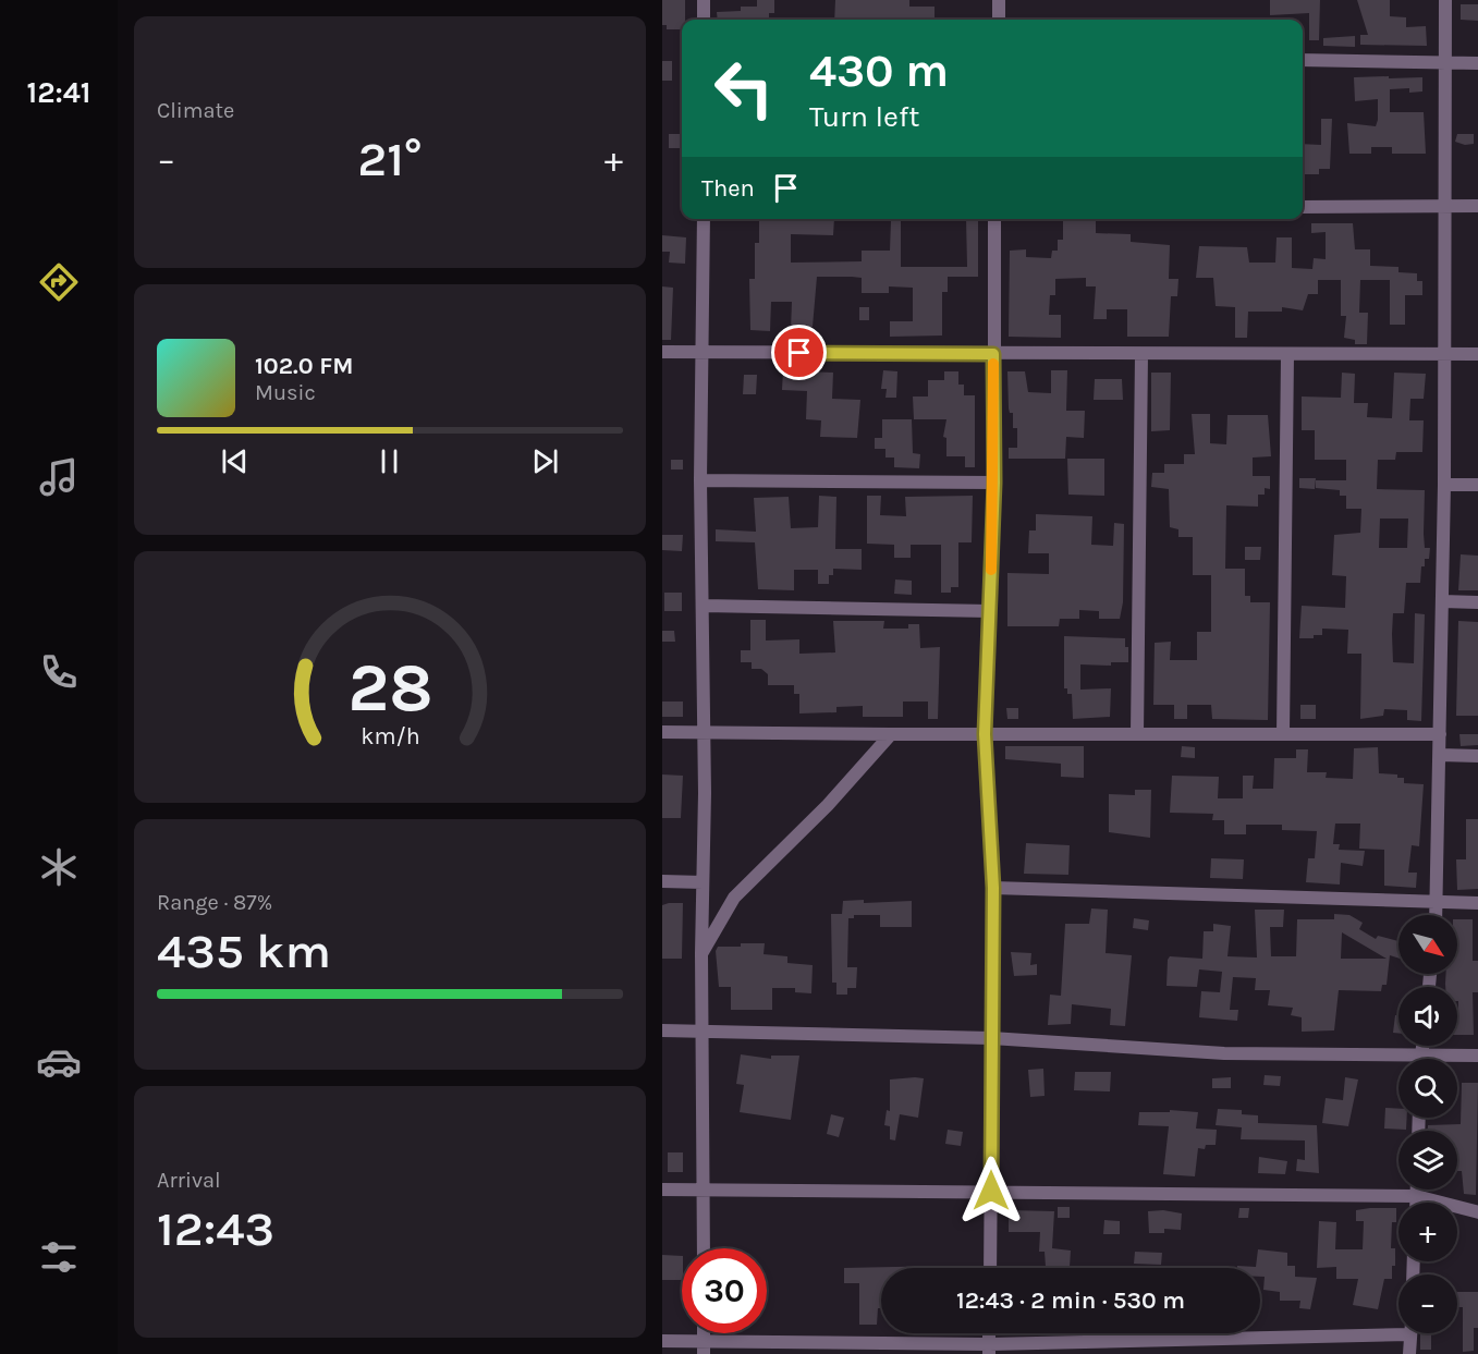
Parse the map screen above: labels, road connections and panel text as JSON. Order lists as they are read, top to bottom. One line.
{"north":"bottom right","page":{"tabs":"12:41","tile":["Climate",["Range · 87%","435 km"],["Arrival","12:43"]],"turn":["430 m","Turn left"],"heat":["−","21°","+"],"then":"Then","song":["102.0 FM","Music"],"map_buttons":["+","−"],"limit":"30","trip":"12:43 · 2 min · 530 m","gauge":["28","km/h"]}}
